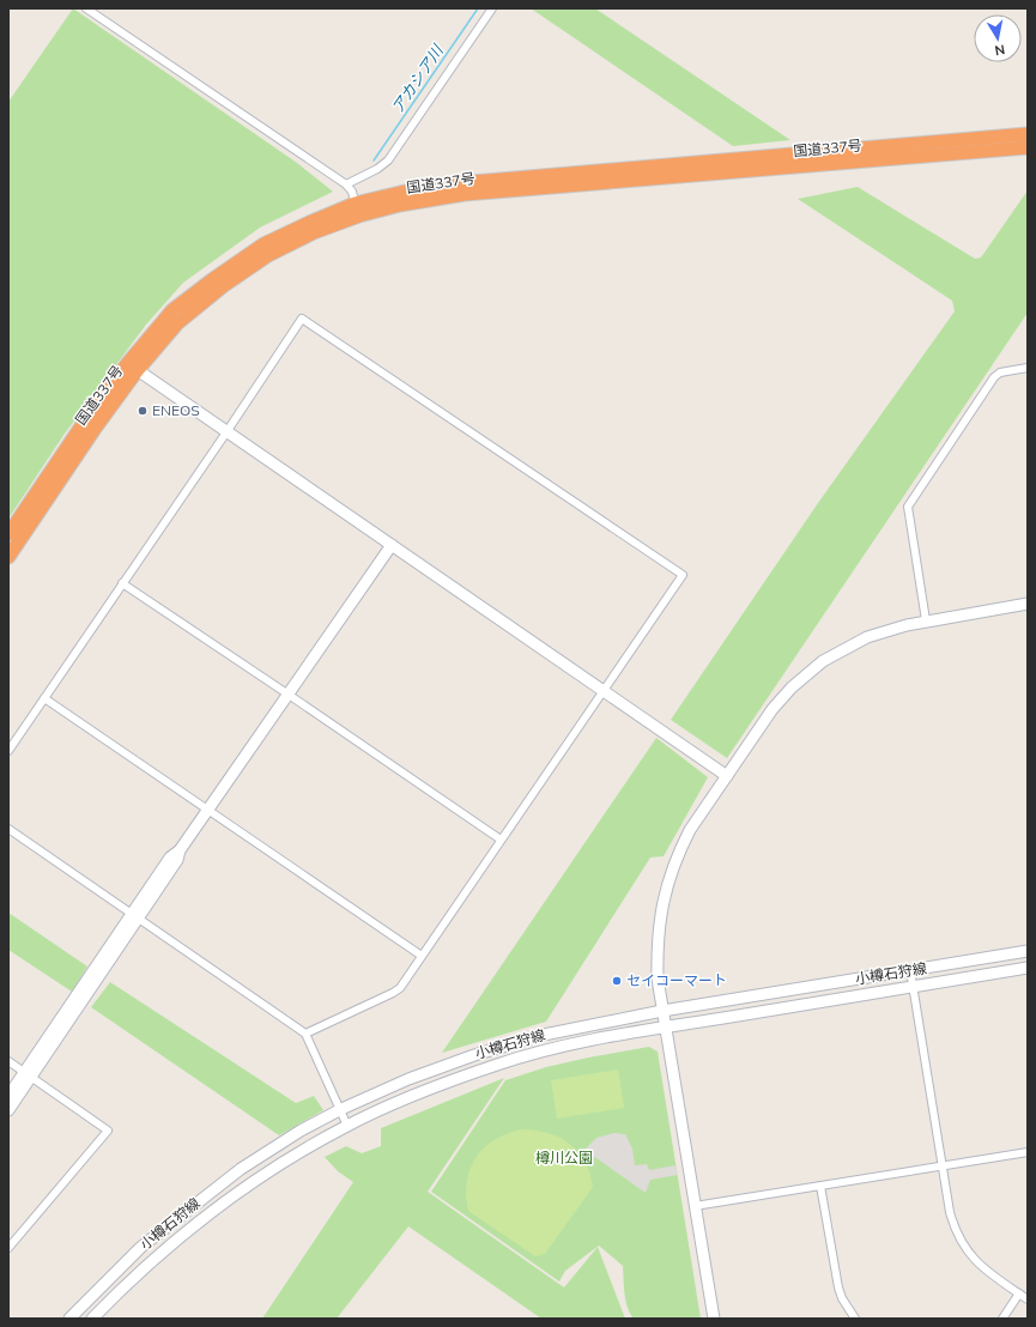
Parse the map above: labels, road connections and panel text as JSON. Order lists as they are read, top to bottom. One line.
{"streets":{"highway":["国道337号"],"street":["小樽石狩線"]},"water":["アカシア川"],"parks":["樽川公園"],"places":["ENEOS","セイコーマート"],"north":"bottom"}
